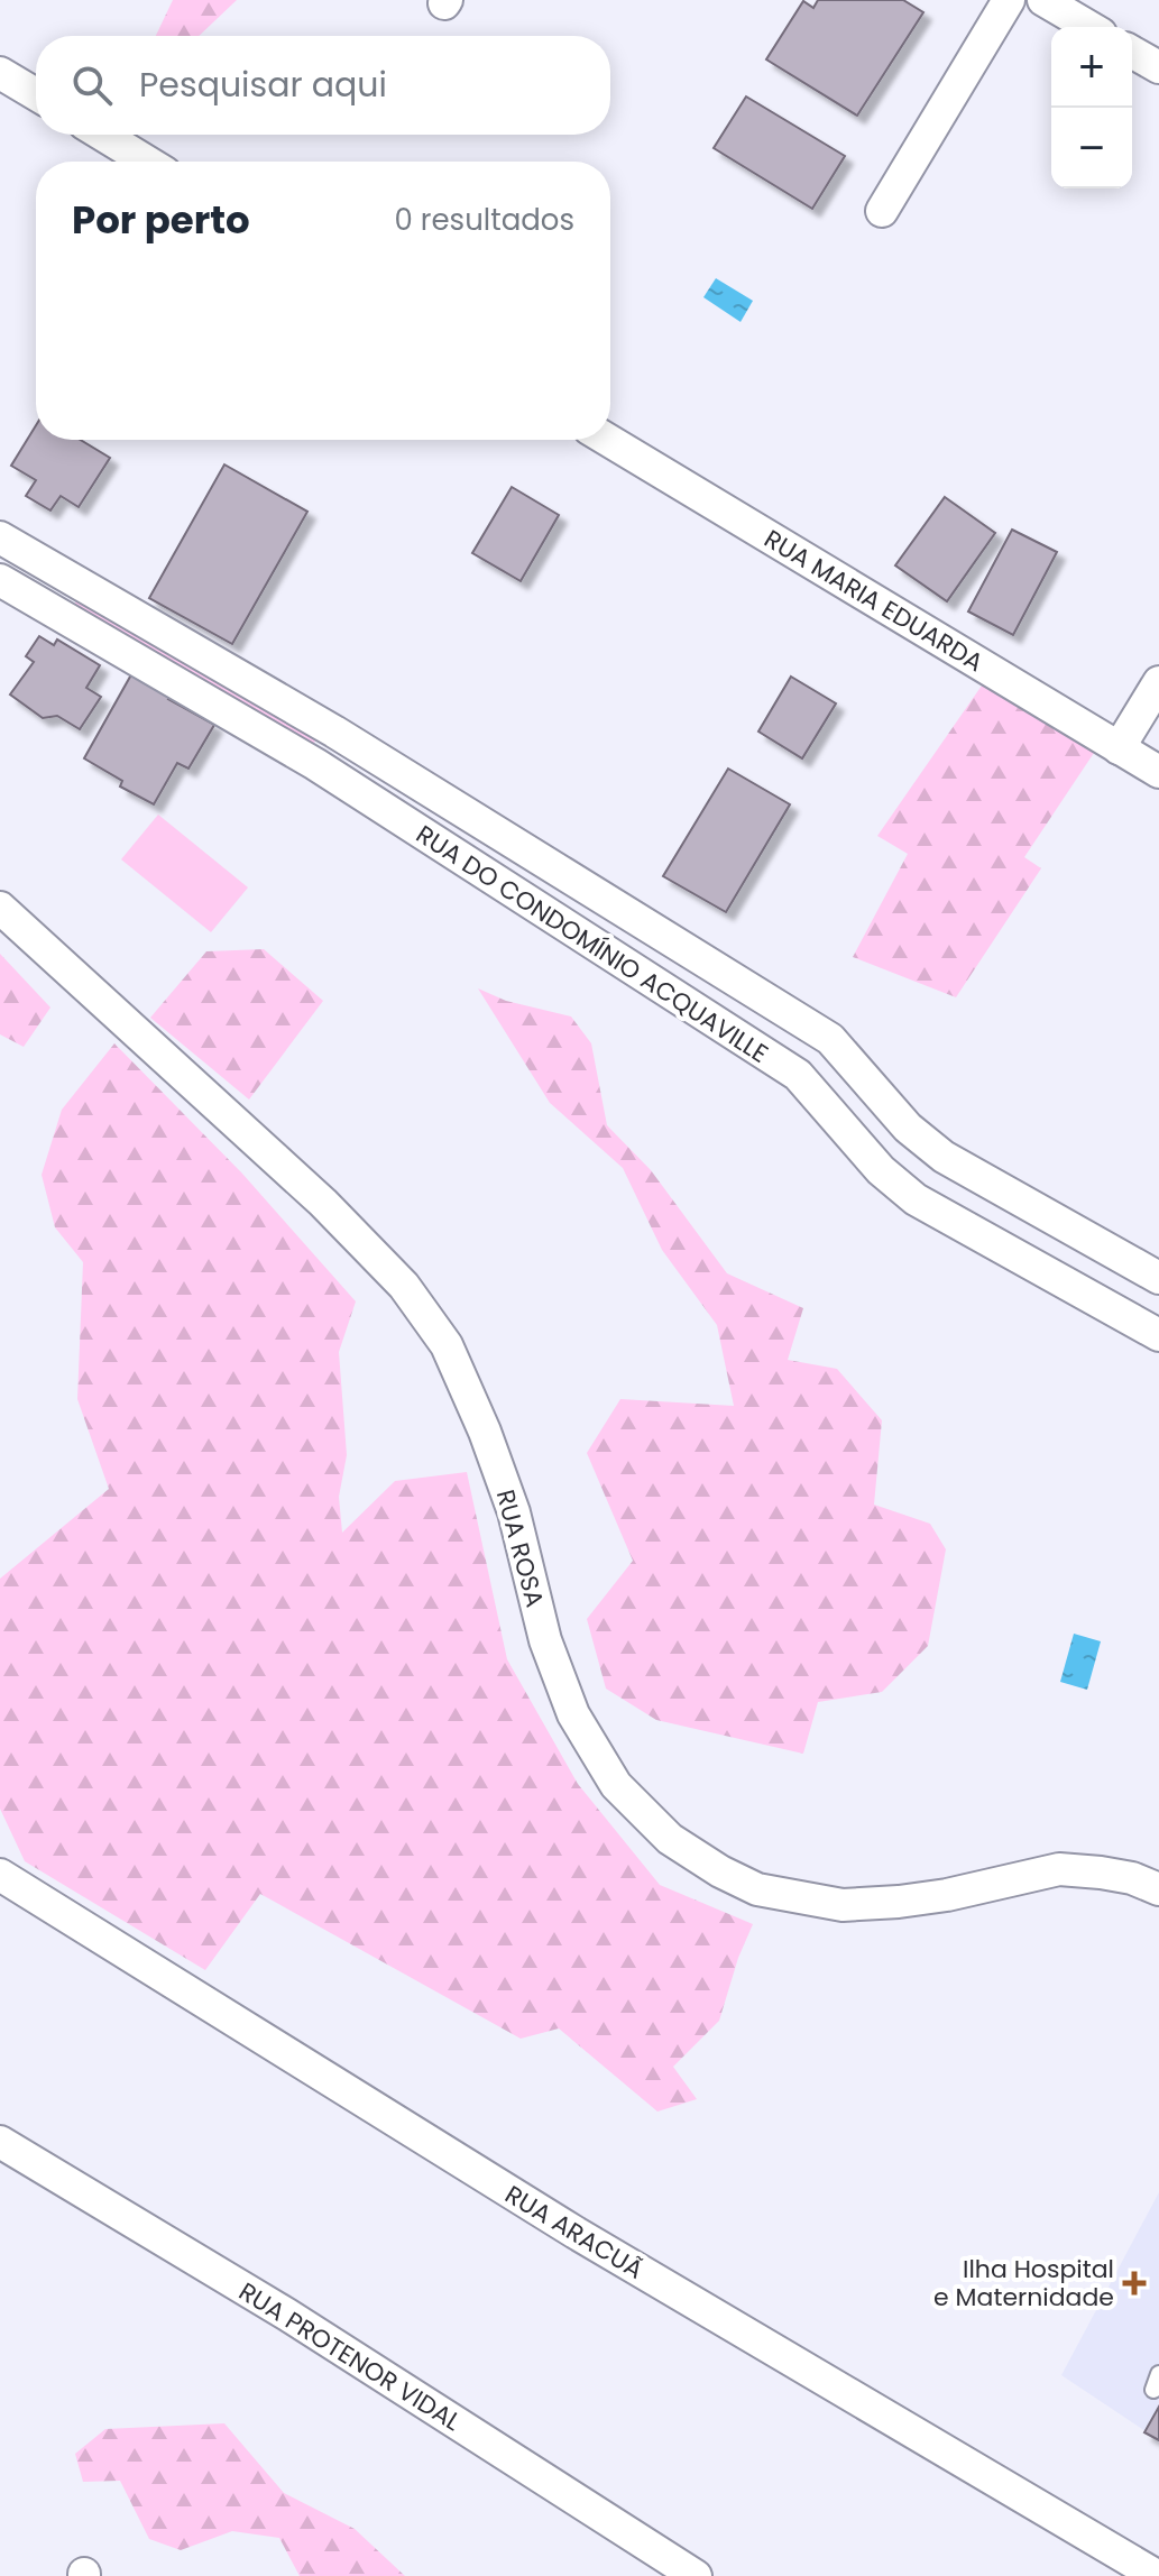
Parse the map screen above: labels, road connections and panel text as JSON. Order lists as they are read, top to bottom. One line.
{"streets":{"street":["RUA MARIA EDUARDA","RUA DO CONDOMÍNIO ACQUAVILLE","RUA ROSA","RUA ARACUÃ","RUA PROTENOR VIDAL"]},"places":{"health":["Ilha Hospital e Maternidade"]},"page":{"map_buttons":["+","−"],"search":"Pesquisar aqui","heading":["Por perto","0 resultados"]}}
